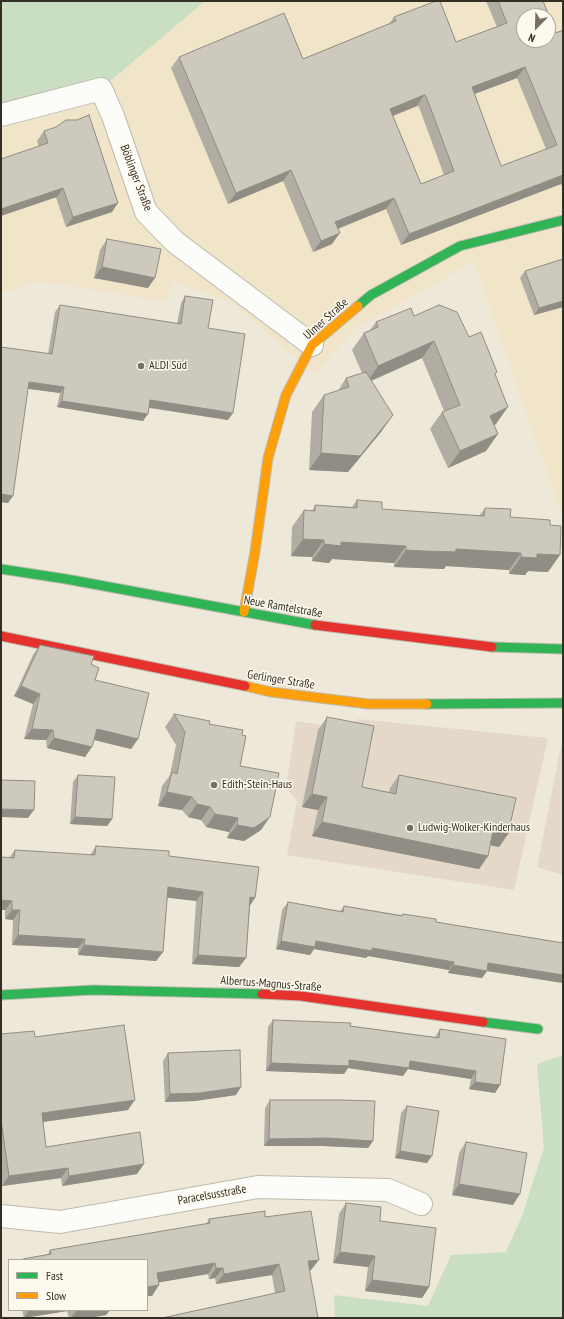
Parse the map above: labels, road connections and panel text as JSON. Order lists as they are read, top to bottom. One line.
{"streets":{"street":["Böblinger Straße","Ulmer Straße","Neue Ramtelstraße","Gerlinger Straße","Albertus-Magnus-Straße","Paracelsusstraße"]},"crossings":[["Böblinger Straße","Ulmer Straße"],["Ulmer Straße","Neue Ramtelstraße"]],"places":["ALDI Süd","Edith-Stein-Haus","Ludwig-Wolker-Kinderhaus"],"legend":["Fast","Slow"],"north":"bottom left"}
